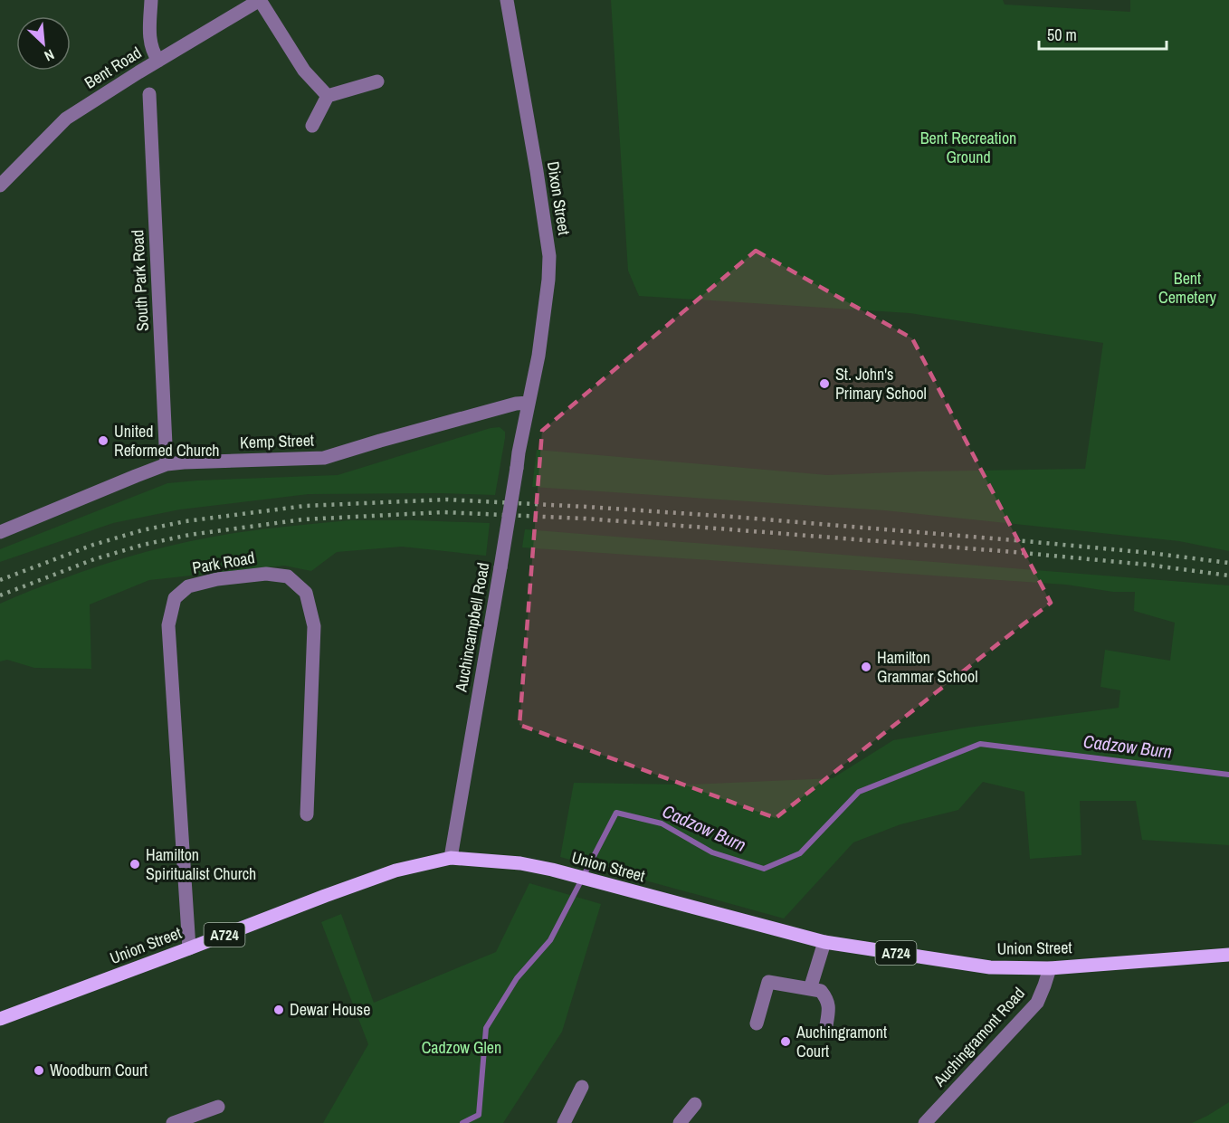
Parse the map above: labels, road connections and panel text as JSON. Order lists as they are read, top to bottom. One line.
{"streets":{"main road":["Union Street","A724"],"street":["Bent Road","Dixon Street","South Park Road","Kemp Street","Park Road","Auchincampbell Road","Auchingramont Road"]},"crossings":[["Dixon Street","Kemp Street"],["Dixon Street","Auchincampbell Road"],["South Park Road","Kemp Street"],["Kemp Street","Auchincampbell Road"],["Park Road","Union Street"],["Auchincampbell Road","Union Street"],["Union Street","Auchingramont Road"]],"water":["Cadzow Burn"],"parks":["Bent Recreation Ground","Bent Cemetery","Cadzow Glen"],"places":["St. John's Primary School","United Reformed Church","Hamilton Grammar School","Hamilton Spiritualist Church","Dewar House","Auchingramont Court","Woodburn Court"],"scale_bar":"50 m","north":"bottom right"}
